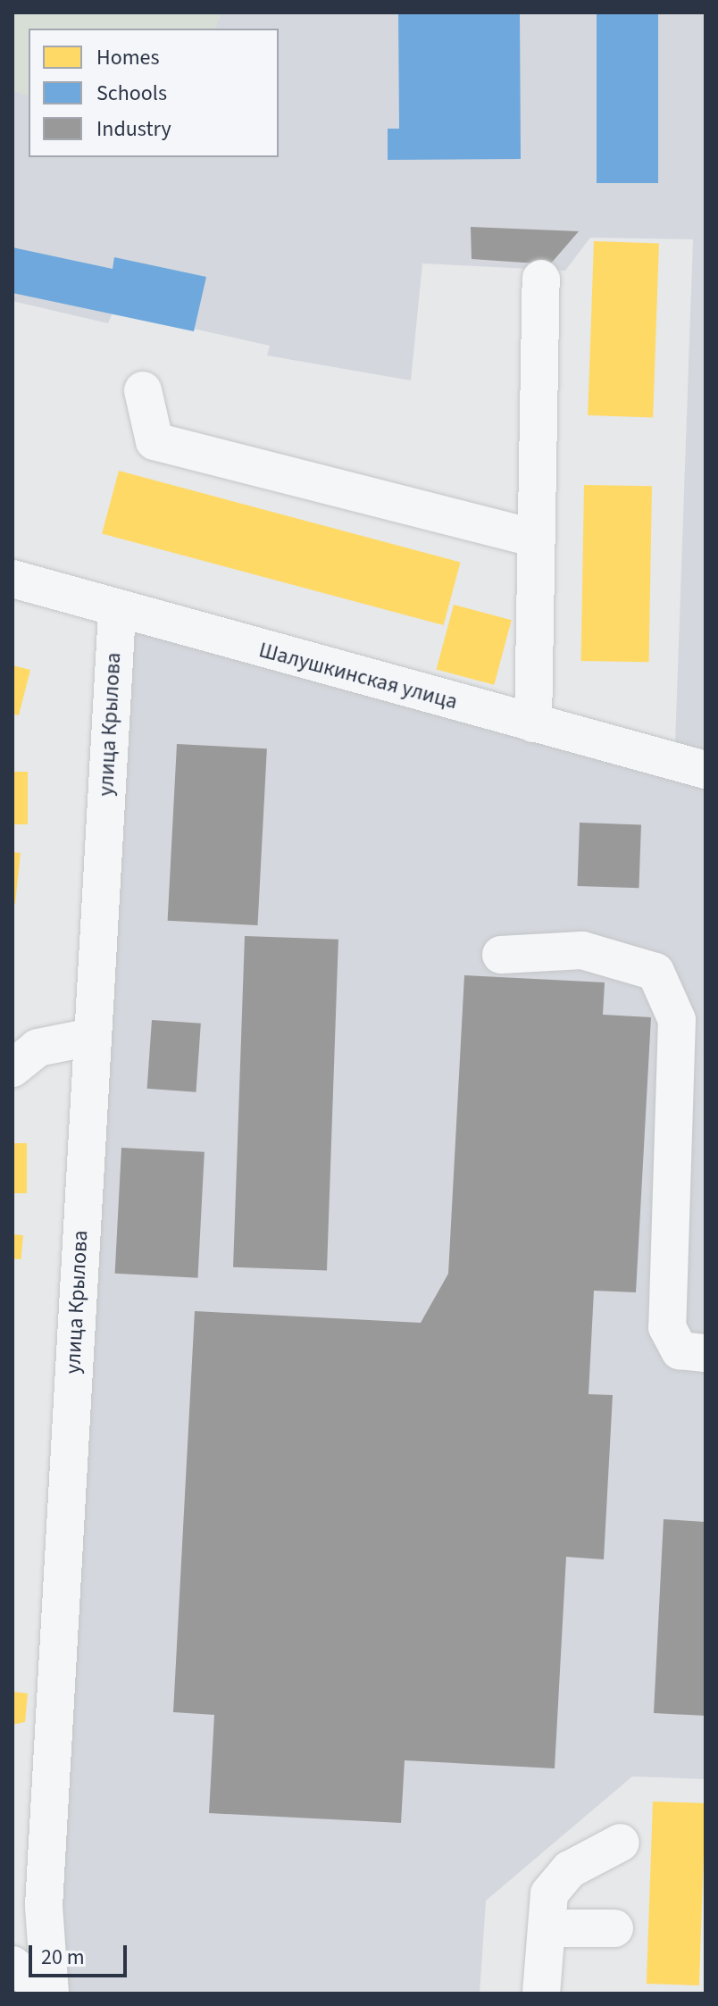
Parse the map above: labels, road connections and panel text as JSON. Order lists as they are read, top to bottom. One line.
{"streets":{"street":["Шалушкинская улица","улица Крылова"]},"crossings":[["Шалушкинская улица","улица Крылова"]],"legend":["Homes","Schools","Industry"],"scale_bar":"20 m"}
